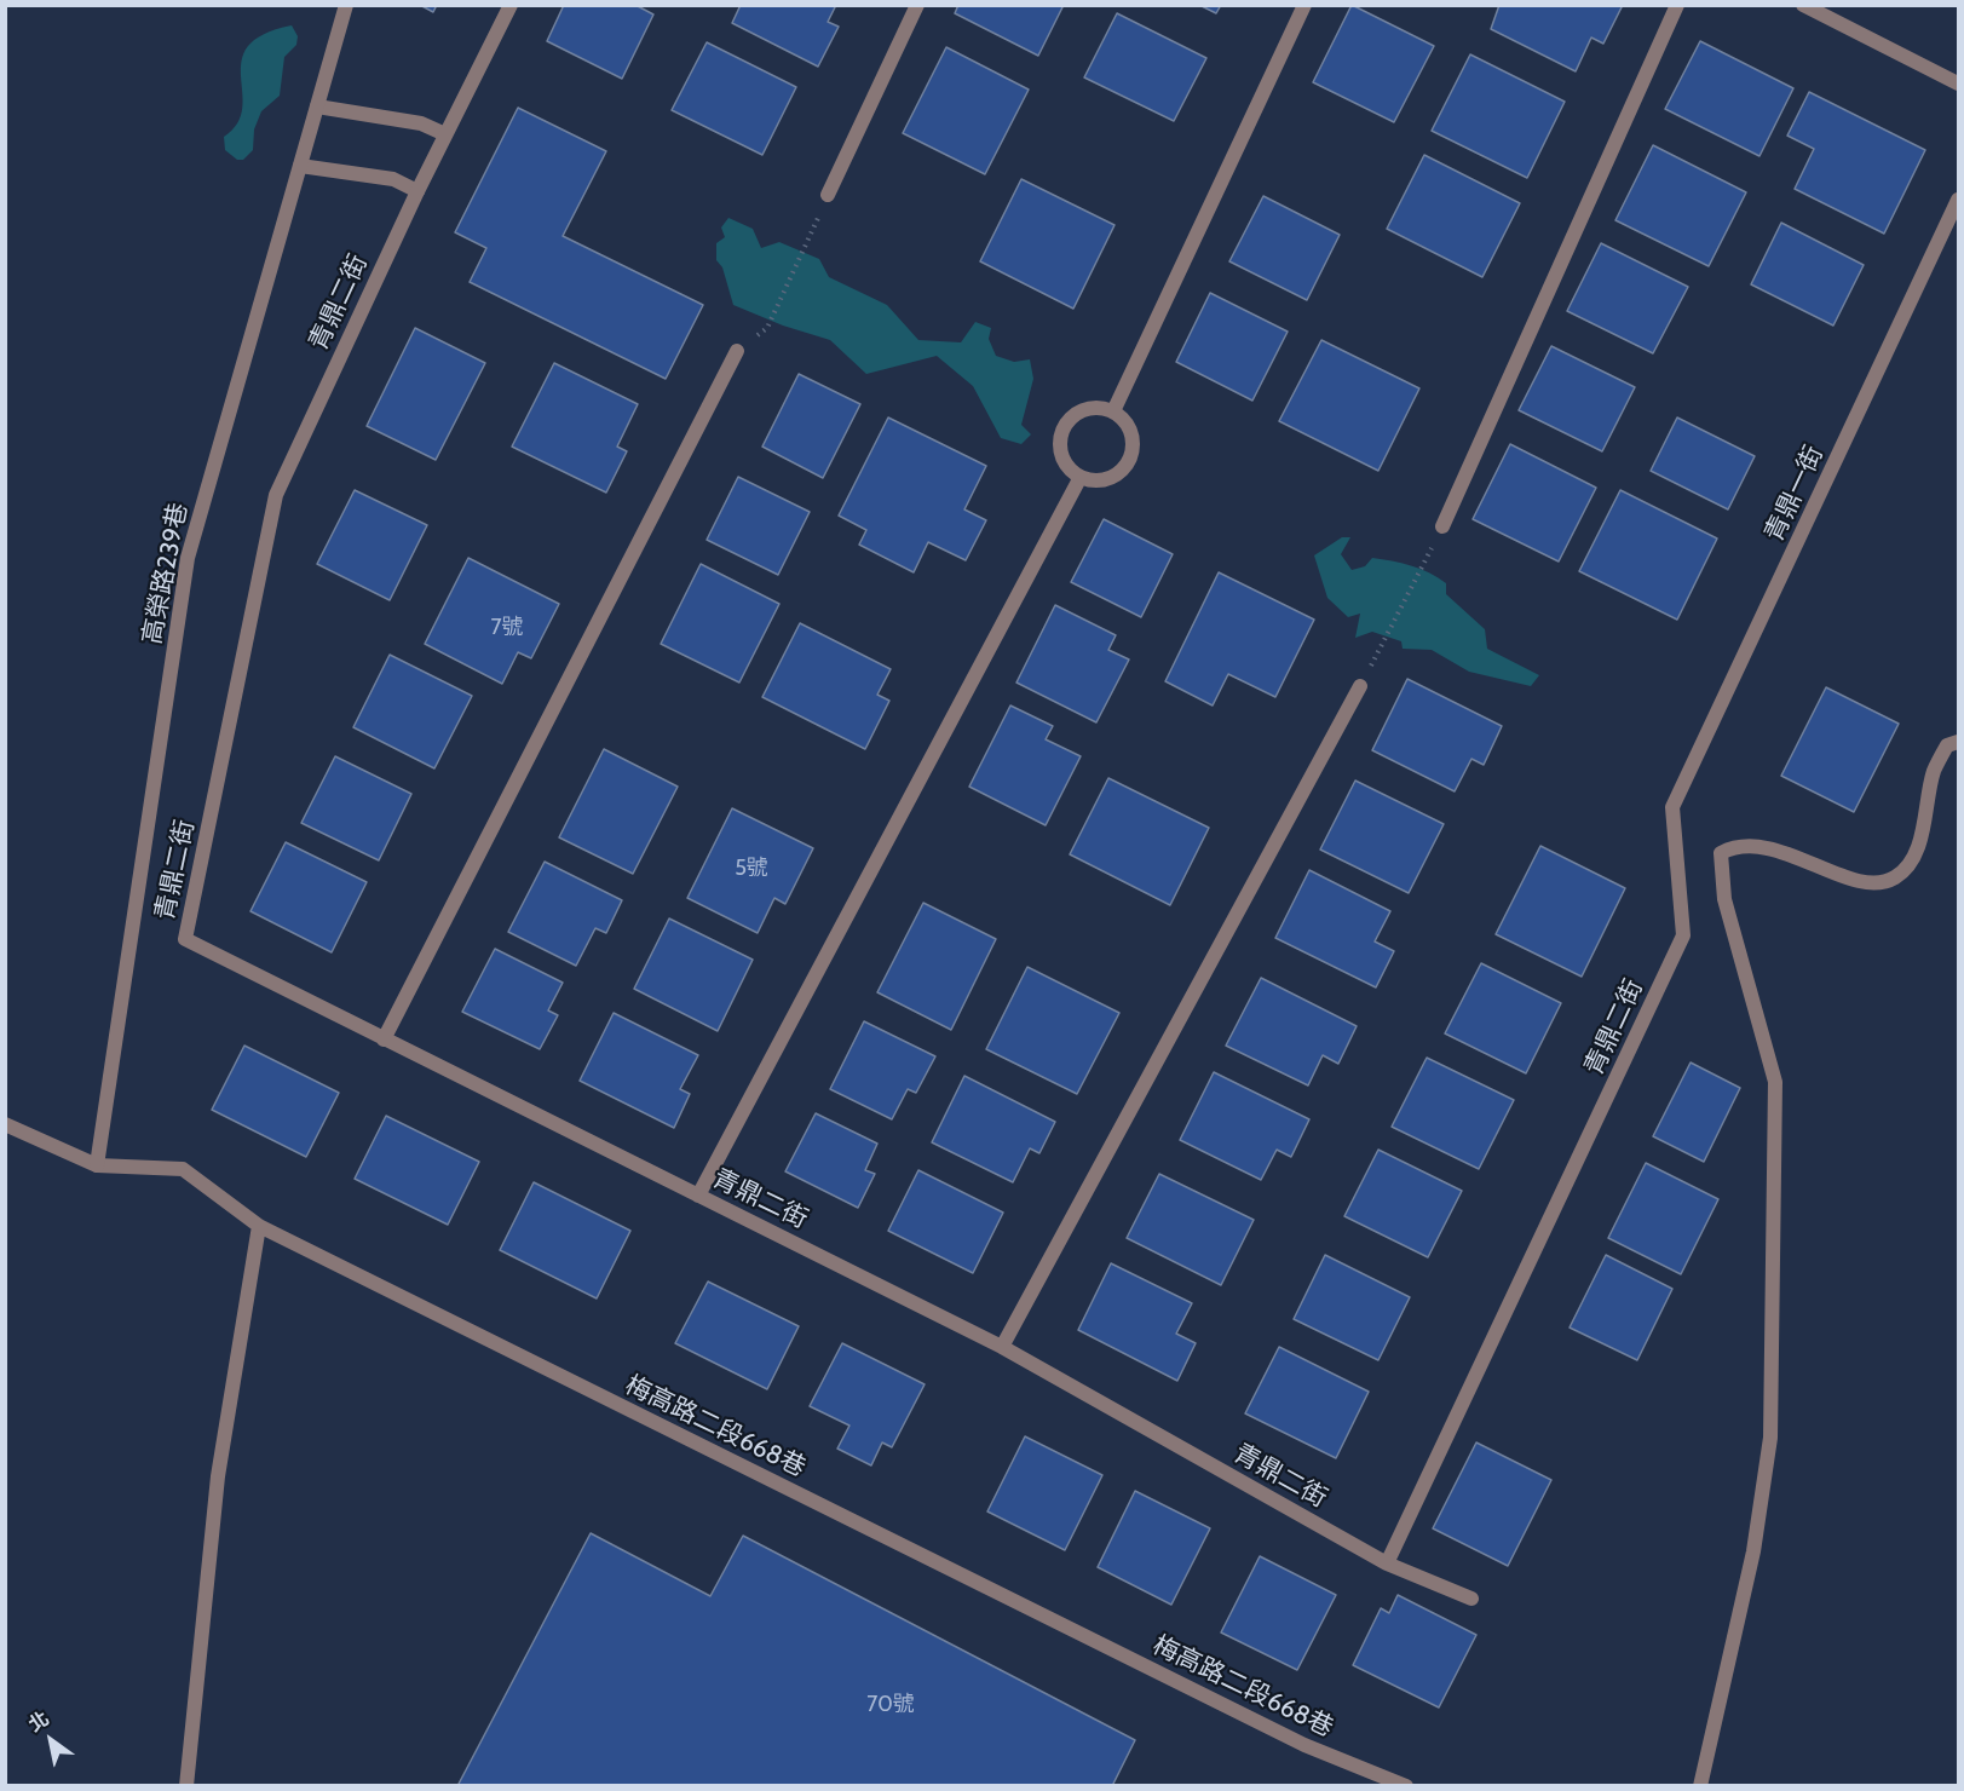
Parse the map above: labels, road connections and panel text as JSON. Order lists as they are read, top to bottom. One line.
{"streets":{"street":["青鼎二街","青鼎一街","高榮路239巷","梅高路二段668巷"]},"crossings":[["青鼎二街","青鼎一街"],["高榮路239巷","梅高路二段668巷"]],"house_numbers":["7號","5號","70號"],"north":"top left"}
